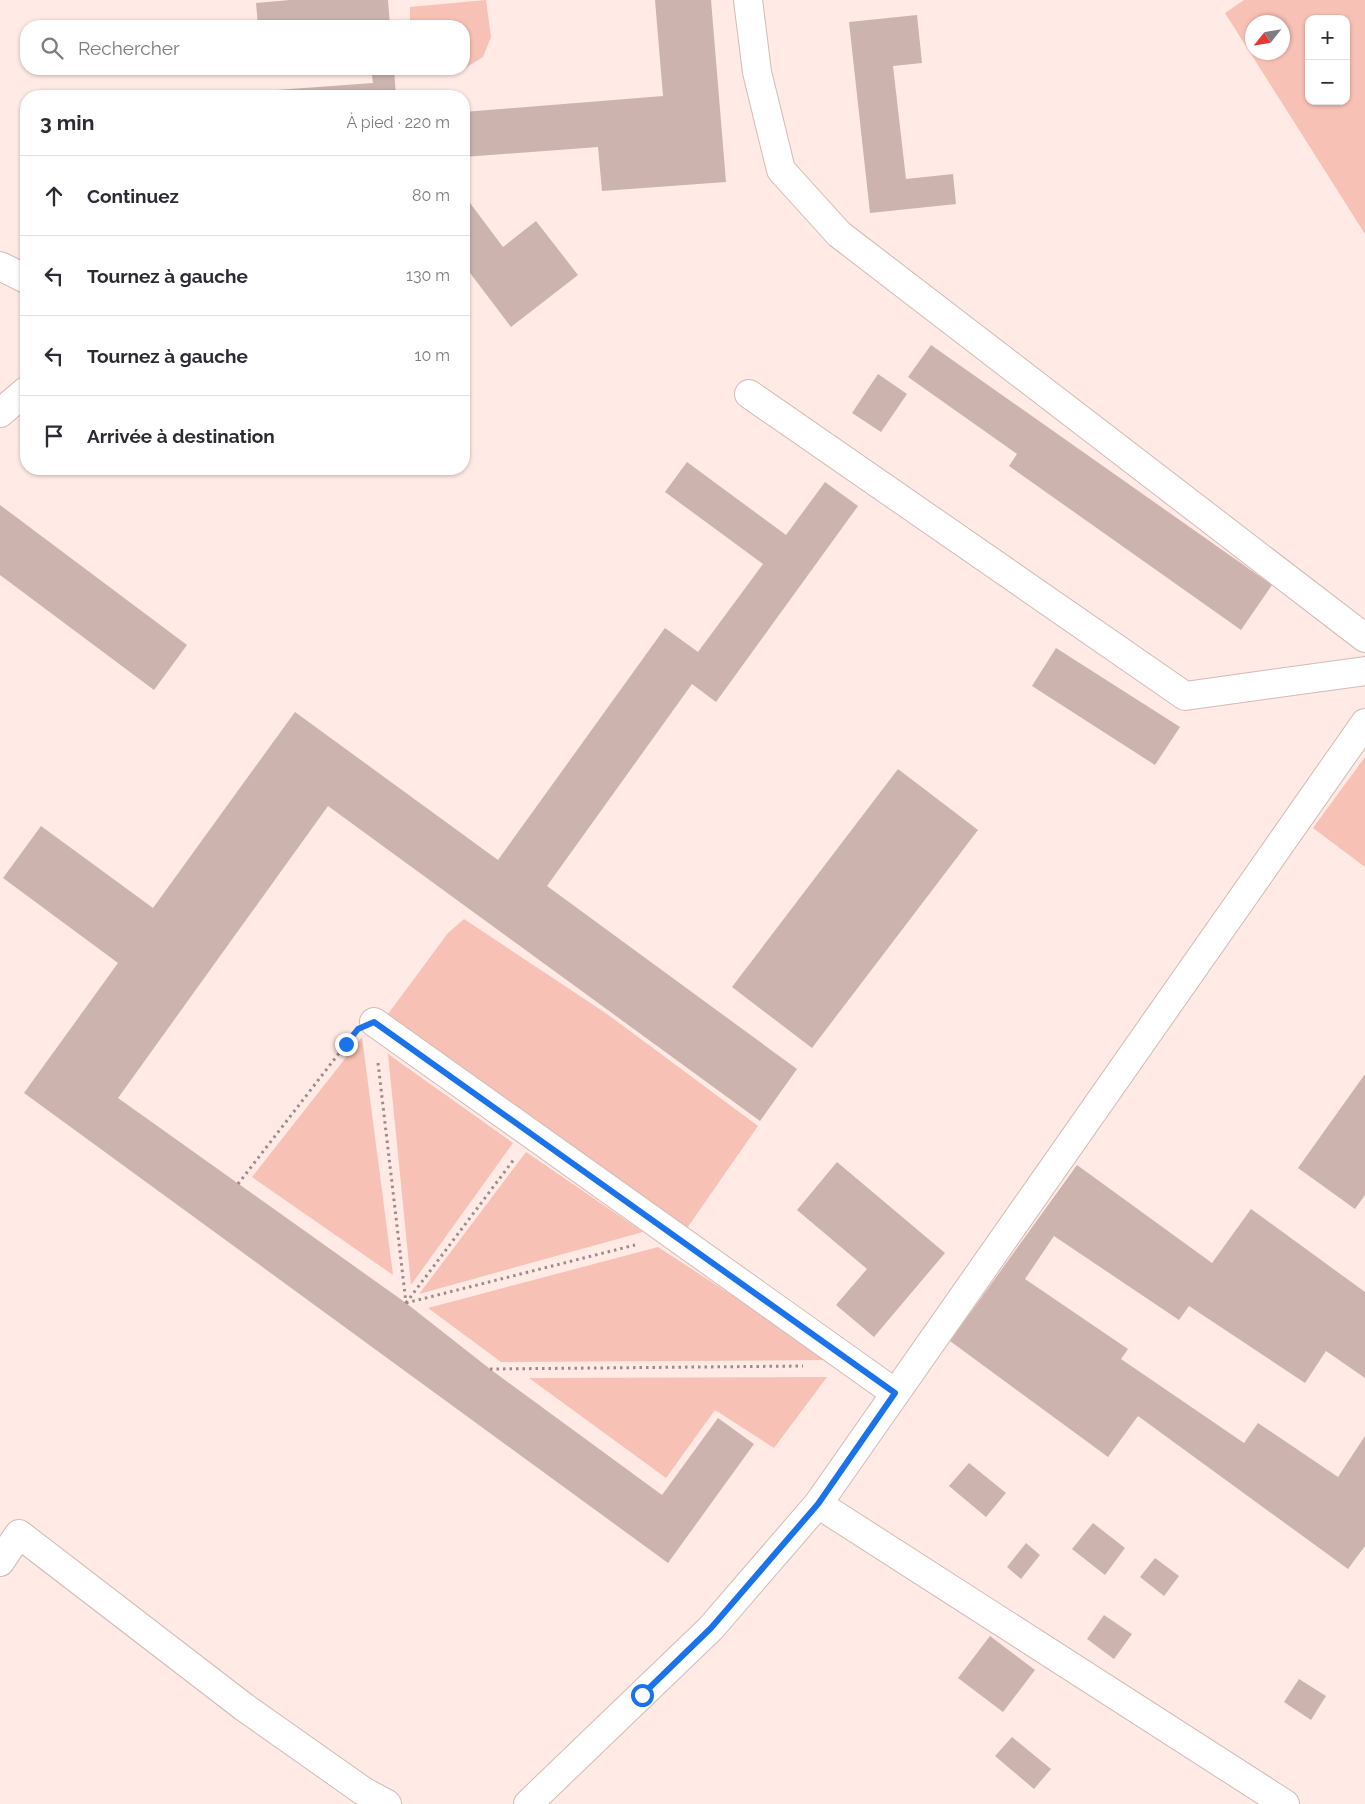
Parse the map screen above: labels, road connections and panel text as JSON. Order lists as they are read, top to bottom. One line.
{"north":"bottom left","page":{"map_buttons":["+","−"],"search":"Rechercher","heading":["3 min","À pied · 220 m"],"list":[["Continuez","80 m"],["Tournez à gauche","130 m"],["Tournez à gauche","10 m"],"Arrivée à destination"]}}
